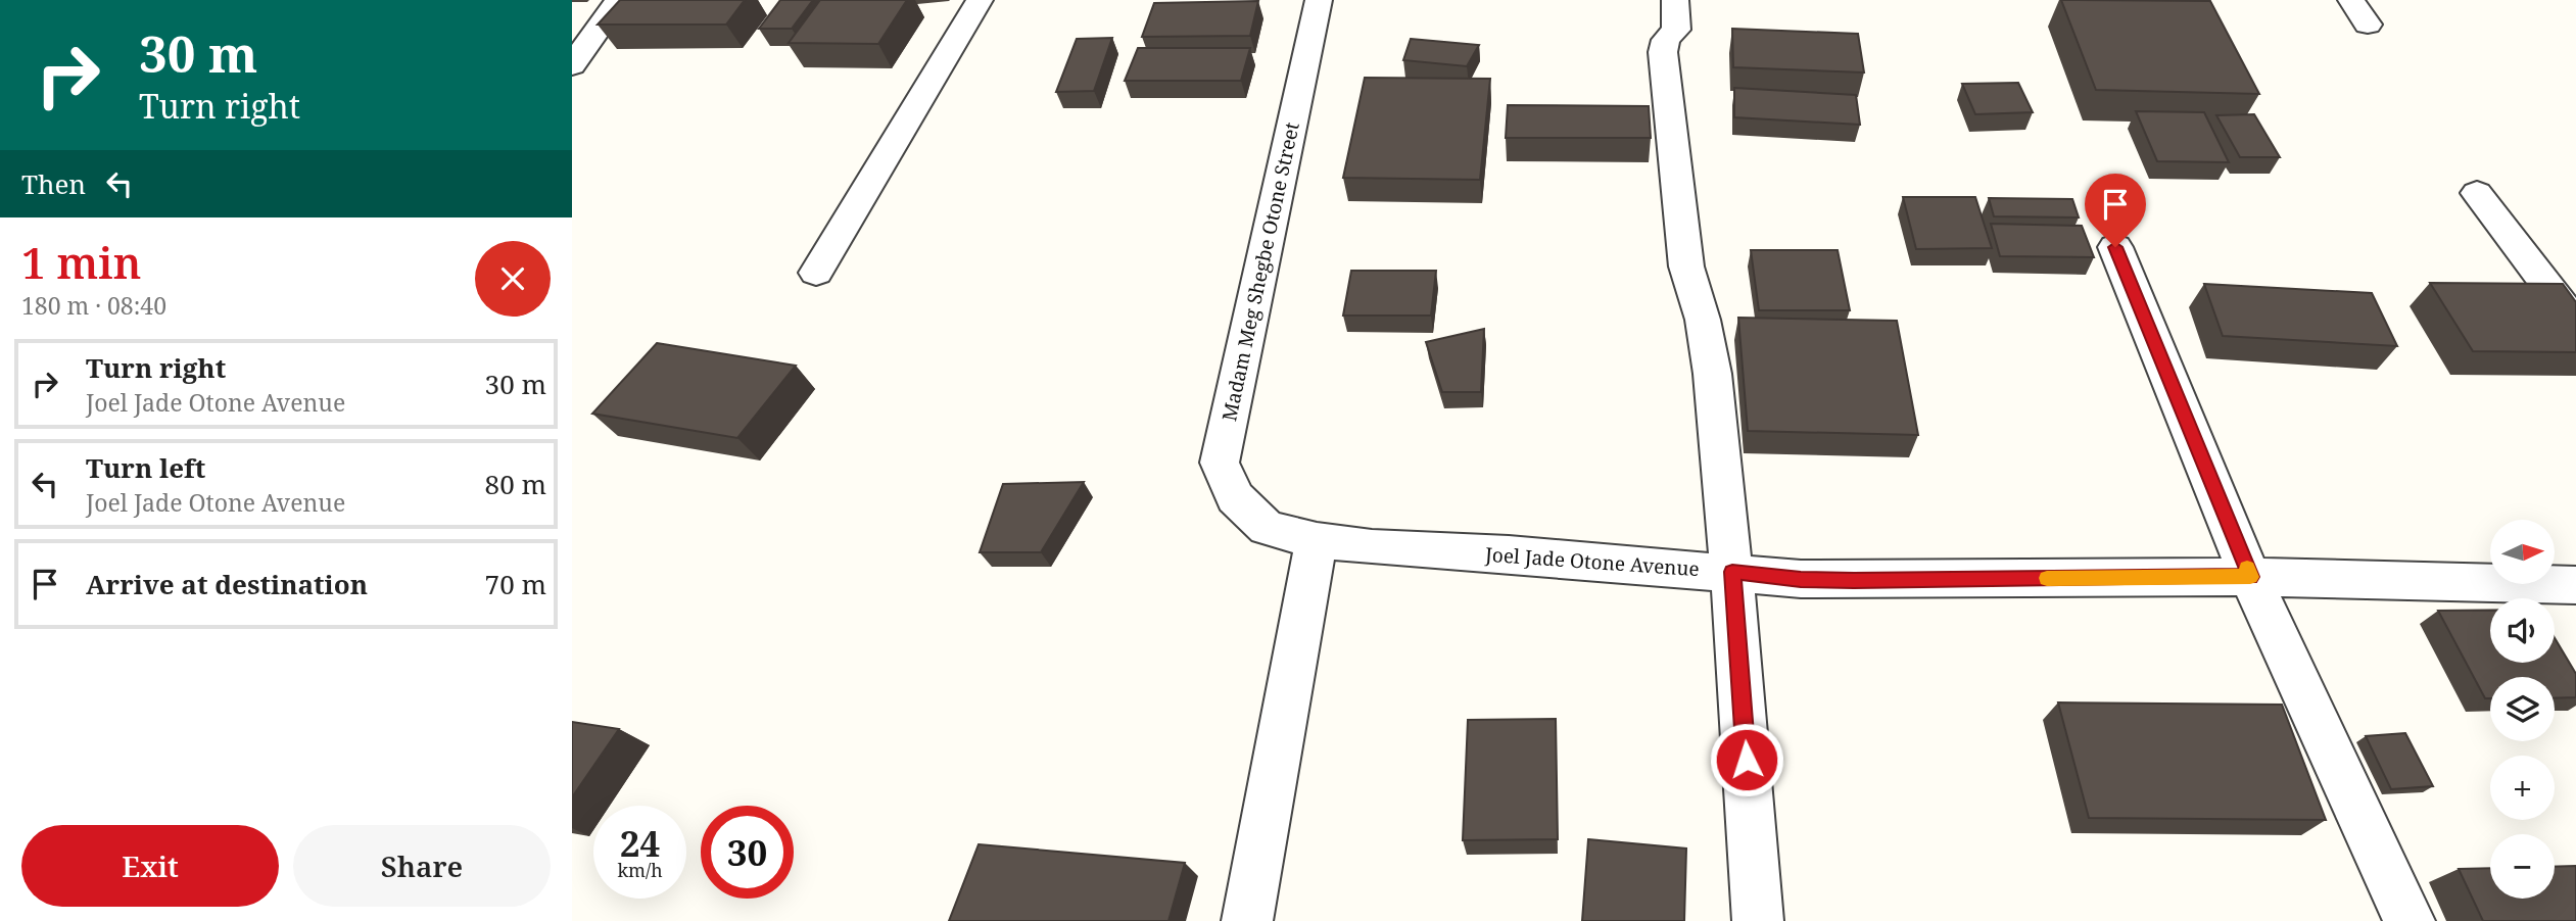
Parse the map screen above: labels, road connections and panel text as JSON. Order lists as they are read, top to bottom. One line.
{"streets":{"street":["Madam Meg Shegbe Otone Street","Joel Jade Otone Avenue"]},"crossings":[["Madam Meg Shegbe Otone Street","Joel Jade Otone Avenue"]],"north":"right","page":{"turn":["30 m","Turn right"],"then":"Then","heading":["1 min","180 m · 08:40"],"list":[{"name":"Turn right","note":"Joel Jade Otone Avenue","value":"30 m"},{"name":"Turn left","note":"Joel Jade Otone Avenue","value":"80 m"},{"name":"Arrive at destination","value":"70 m"}],"map_buttons":["+","−"],"speed":"24 km/h","limit":"30","buttons":["Exit","Share"]}}
